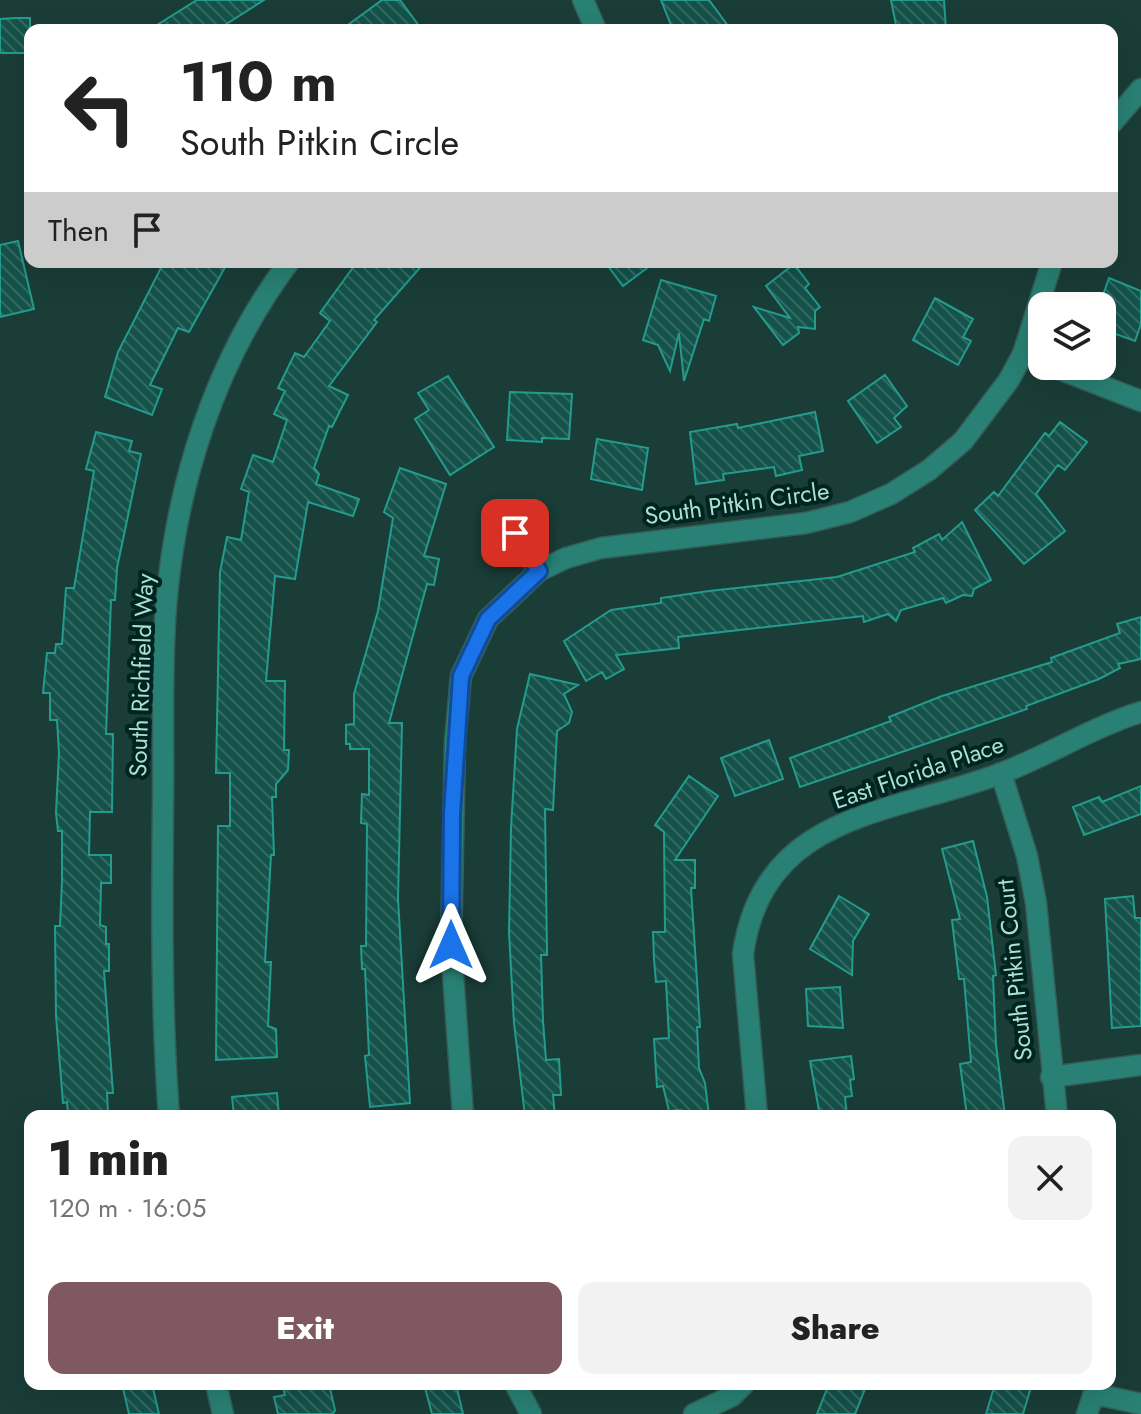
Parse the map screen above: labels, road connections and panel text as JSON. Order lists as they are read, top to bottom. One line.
{"streets":{"street":["South Pitkin Circle","South Richfield Way","East Florida Place","South Pitkin Court"]},"crossings":[["East Florida Place","South Pitkin Court"]],"page":{"turn":["110 m","South Pitkin Circle"],"then":"Then","heading":["1 min","120 m · 16:05"],"buttons":["Exit","Share"]}}
